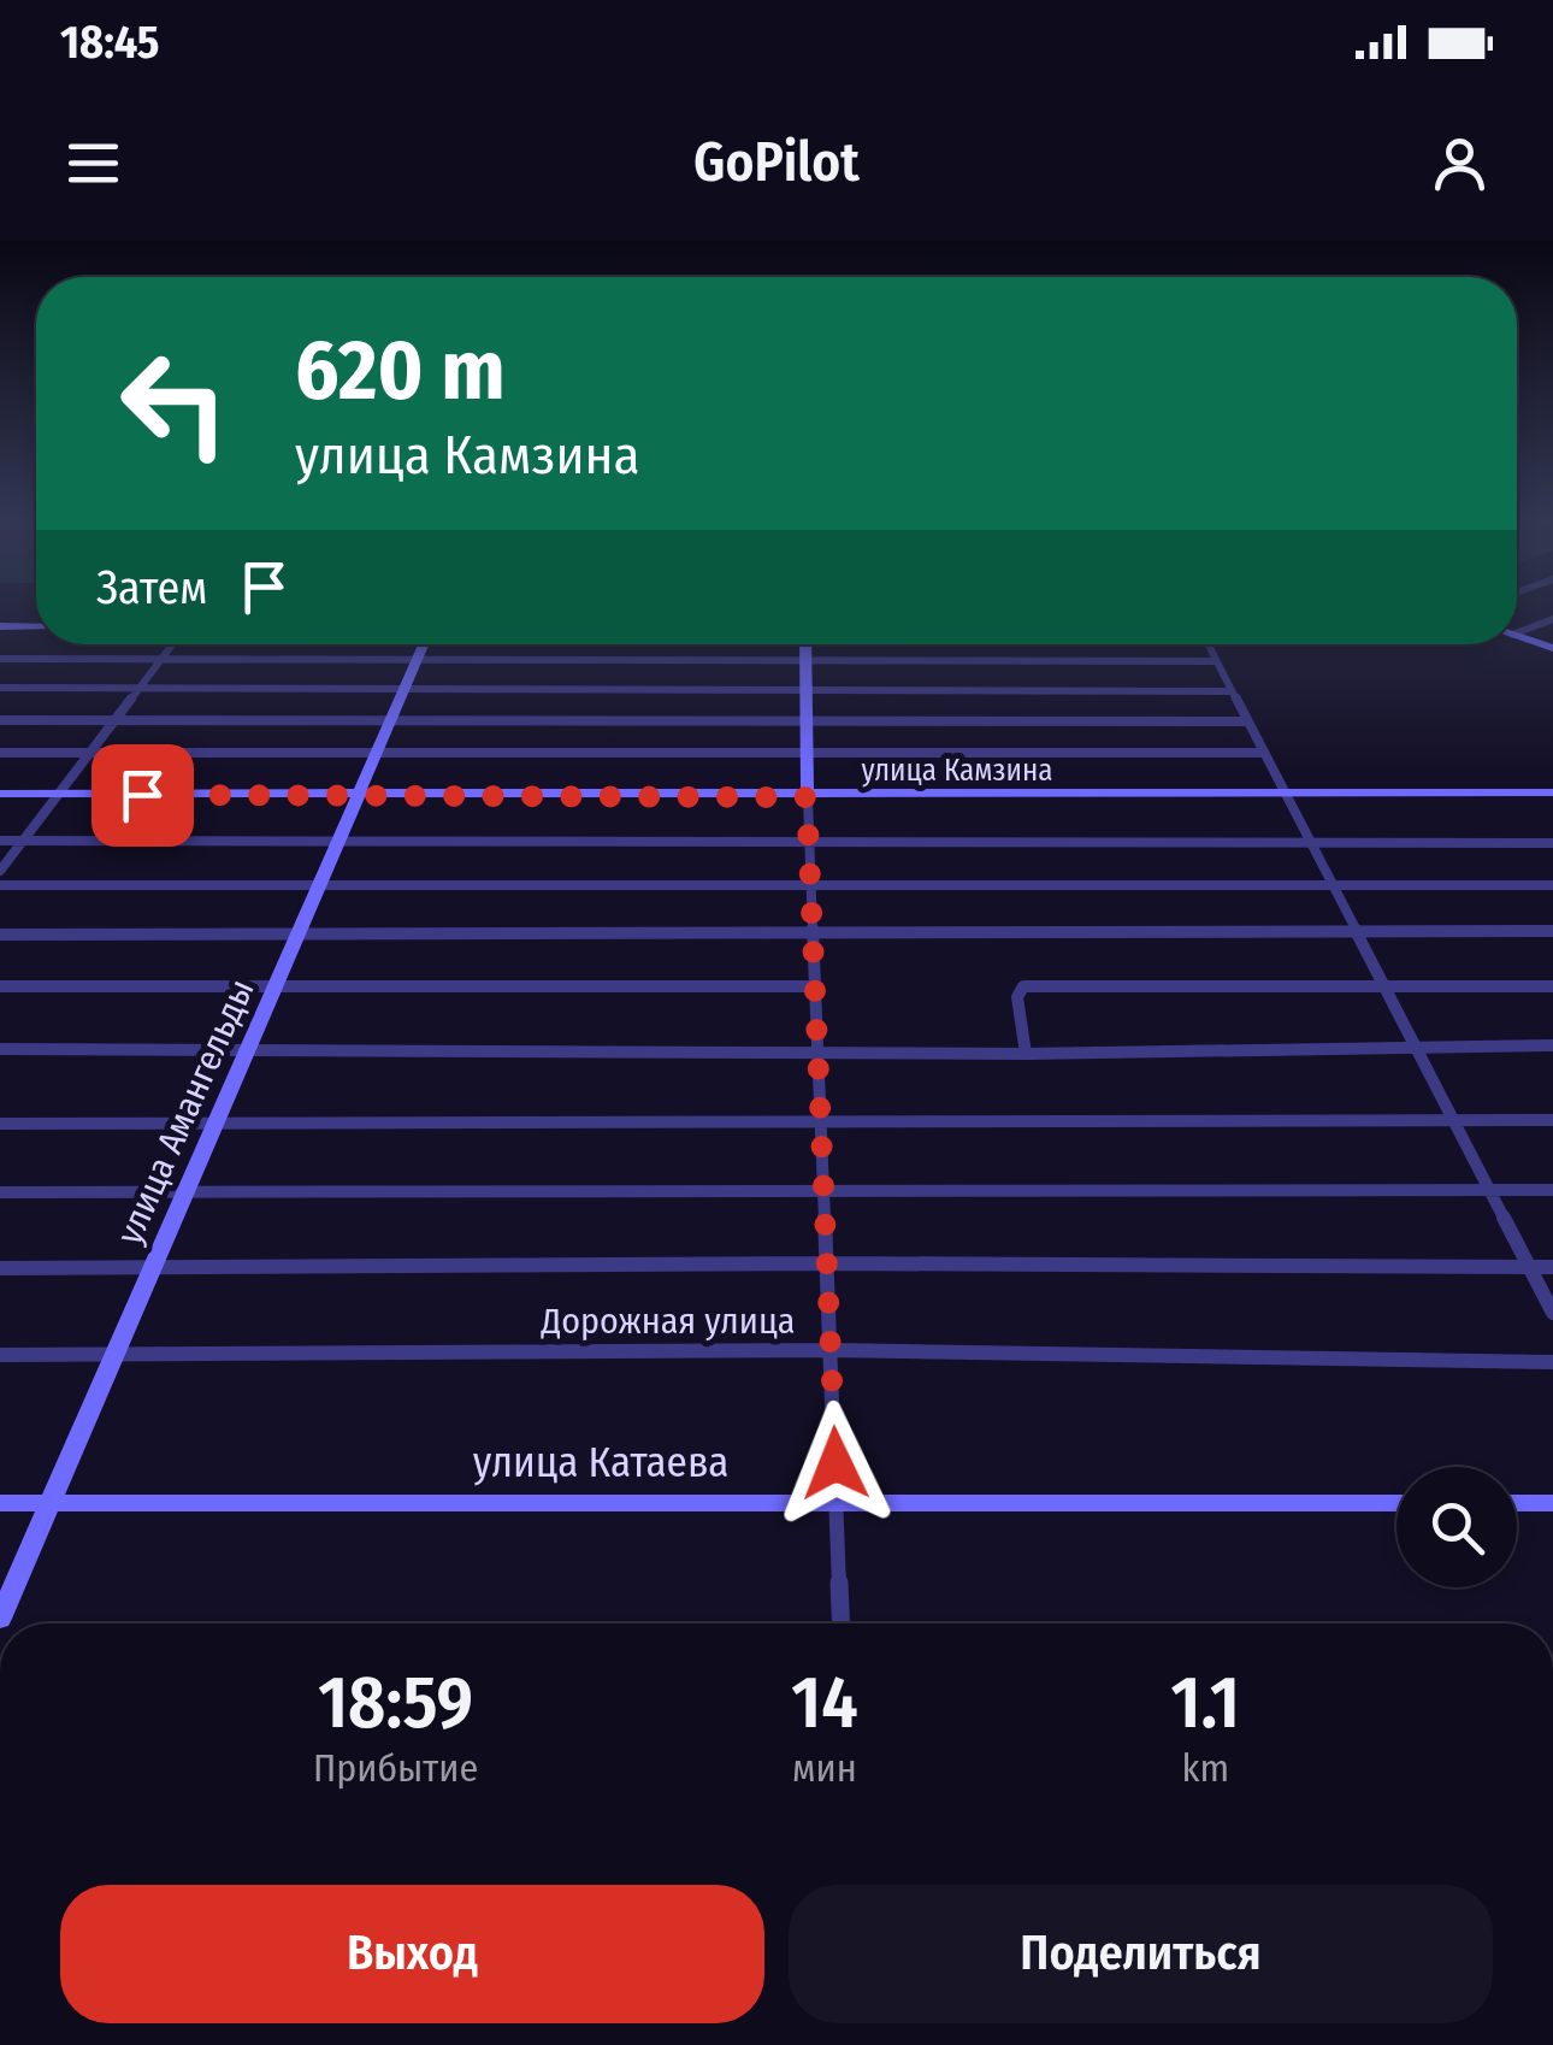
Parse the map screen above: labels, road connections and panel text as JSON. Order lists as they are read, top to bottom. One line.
{"streets":{"main road":["улица Камзина","улица Амангельды","улица Катаева"],"street":["Дорожная улица"]},"crossings":[["улица Камзина","улица Амангельды"],["улица Амангельды","Дорожная улица"],["улица Амангельды","улица Катаева"]],"page":{"status":"18:45","header":"GoPilot","turn":["620 m","улица Камзина"],"then":"Затем","eta":["18:59","Прибытие","14","мин","1.1","km"],"buttons":["Выход","Поделиться"]}}
